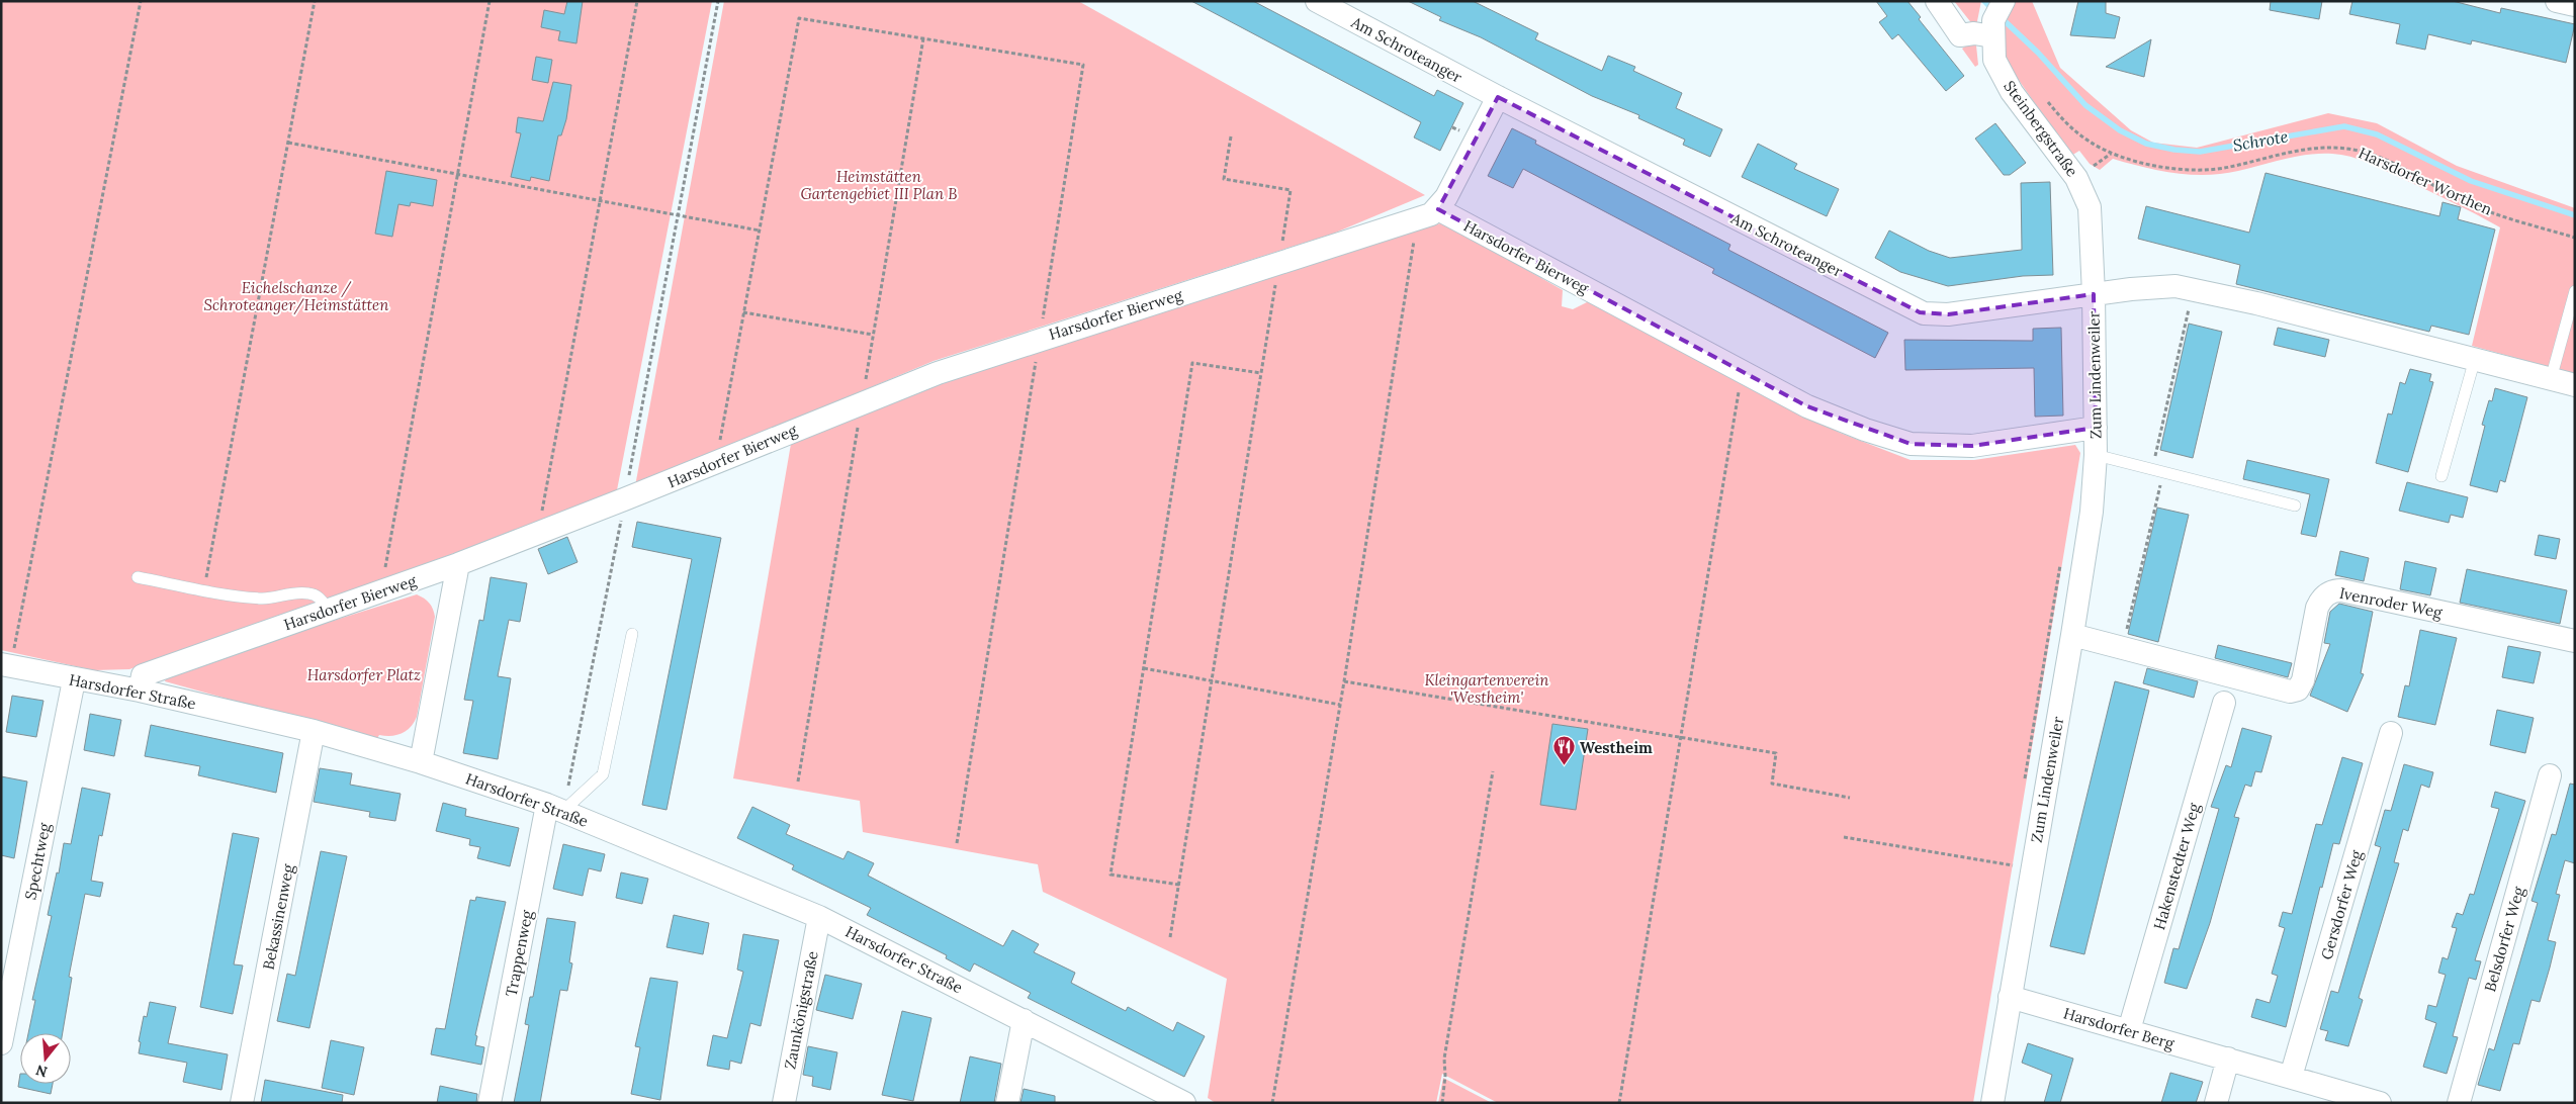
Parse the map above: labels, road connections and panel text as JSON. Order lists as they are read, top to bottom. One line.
{"streets":{"street":["Am Schroteanger","Steinbergstraße","Harsdorfer Bierweg","Zum Lindenweiler","Ivenroder Weg","Harsdorfer Straße","Spechtweg","Hakenstedter Weg","Gersdorfer Weg","Bekassinenweg","Belsdorfer Weg","Trappenweg","Zaunkönigstraße","Harsdorfer Berg"],"path":["Harsdorfer Worthen"]},"crossings":[["Am Schroteanger","Steinbergstraße"],["Am Schroteanger","Zum Lindenweiler"],["Steinbergstraße","Zum Lindenweiler"],["Harsdorfer Bierweg","Zum Lindenweiler"],["Harsdorfer Bierweg","Harsdorfer Straße"],["Zum Lindenweiler","Ivenroder Weg"],["Zum Lindenweiler","Harsdorfer Berg"],["Harsdorfer Straße","Spechtweg"],["Harsdorfer Straße","Bekassinenweg"],["Harsdorfer Straße","Trappenweg"],["Harsdorfer Straße","Zaunkönigstraße"],["Hakenstedter Weg","Harsdorfer Berg"],["Gersdorfer Weg","Harsdorfer Berg"]],"water":["Schrote"],"parks":["Heimstätten Gartengebiet III Plan B","Eichelschanze / Schroteanger/Heimstätten","Harsdorfer Platz","Kleingartenverein 'Westheim'"],"places":{"restaurant":["Westheim"]},"north":"bottom"}
